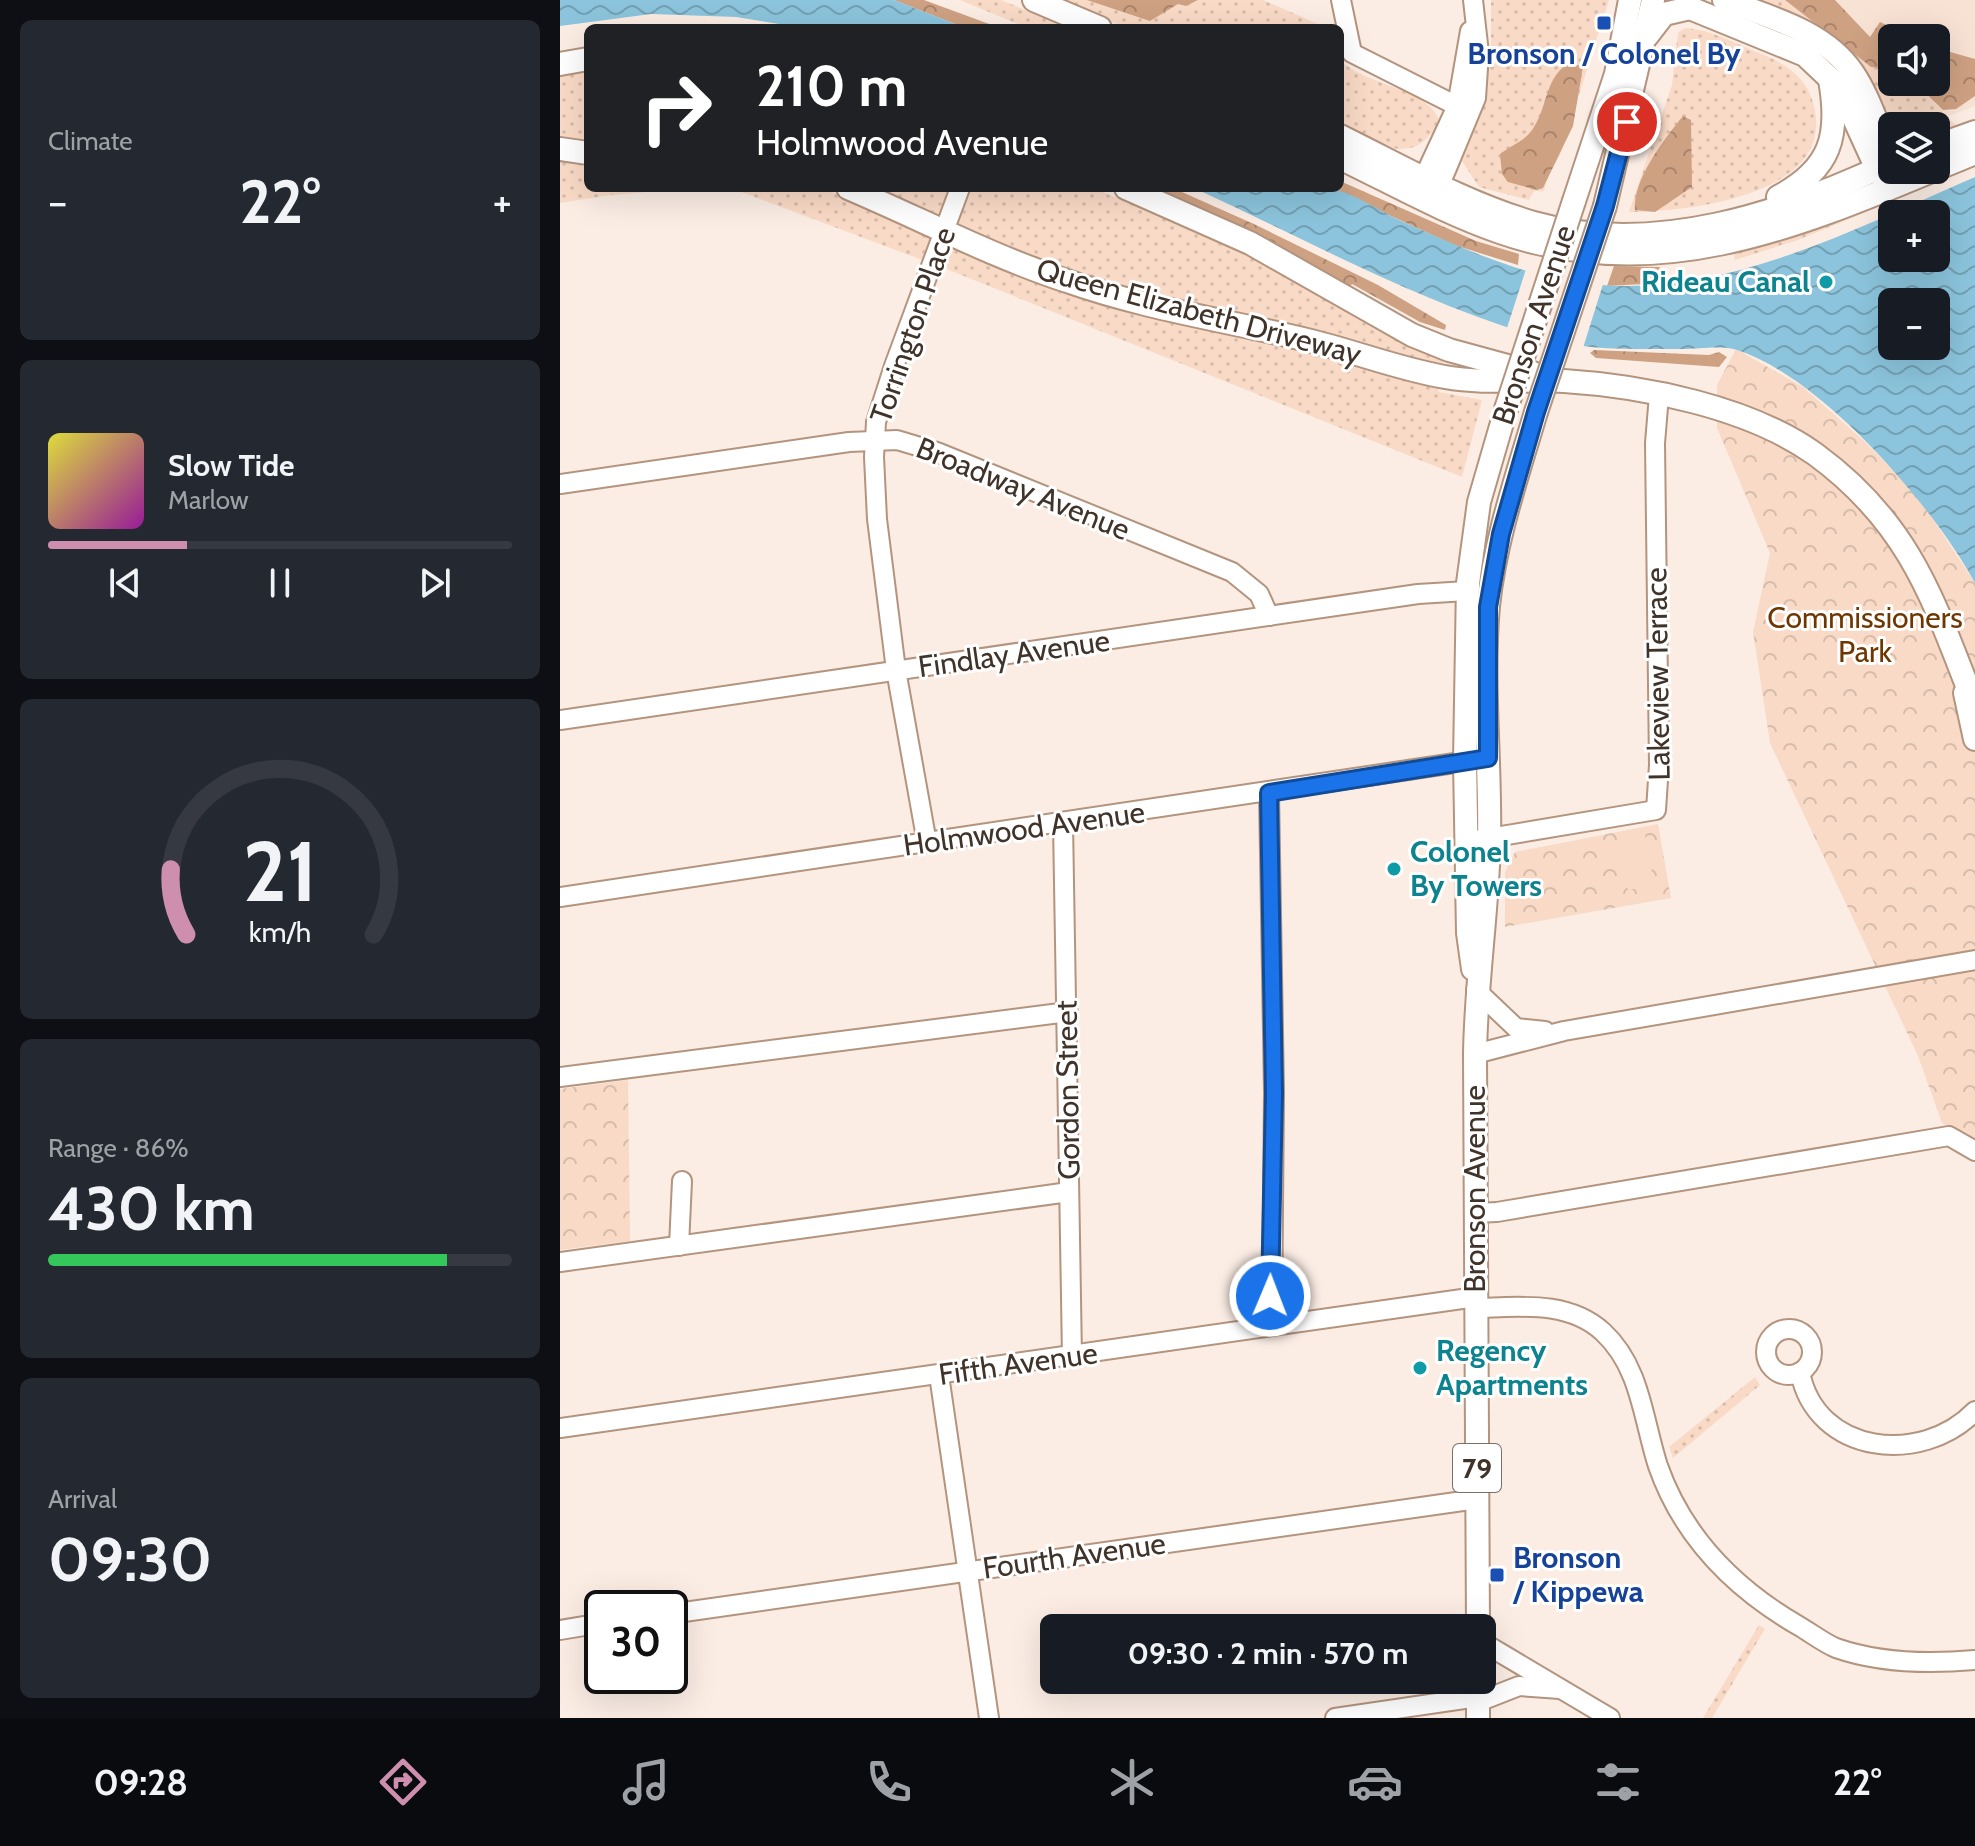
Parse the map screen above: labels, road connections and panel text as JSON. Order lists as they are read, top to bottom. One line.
{"streets":{"main road":["Queen Elizabeth Driveway","Bronson Avenue","79"],"street":["Torrington Place","Broadway Avenue","Findlay Avenue","Lakeview Terrace","Holmwood Avenue","Gordon Street","Fifth Avenue","Fourth Avenue"]},"crossings":[["Queen Elizabeth Driveway","Torrington Place"],["Queen Elizabeth Driveway","Lakeview Terrace"],["Torrington Place","Broadway Avenue"],["Torrington Place","Findlay Avenue"],["Torrington Place","Holmwood Avenue"],["Bronson Avenue","Findlay Avenue"],["Bronson Avenue","Lakeview Terrace"],["Bronson Avenue","Holmwood Avenue"],["Bronson Avenue","Fifth Avenue"],["Bronson Avenue","Fourth Avenue"],["Broadway Avenue","Findlay Avenue"],["Holmwood Avenue","Gordon Street"],["Gordon Street","Fifth Avenue"]],"parks":["Commissioners Park"],"places":{"transit":["Bronson / Colonel By","Bronson / Kippewa"],"other":["Rideau Canal","Colonel By Towers","Regency Apartments"]},"page":{"tile":["Climate",["Range · 86%","430 km"],["Arrival","09:30"]],"map_buttons":["+","−"],"turn":["210 m","Holmwood Avenue"],"heat":["−","22°","+"],"song":["Slow Tide","Marlow"],"limit":"30","trip":"09:30 · 2 min · 570 m","tabs":["09:28","22°"],"gauge":["21","km/h"]}}
